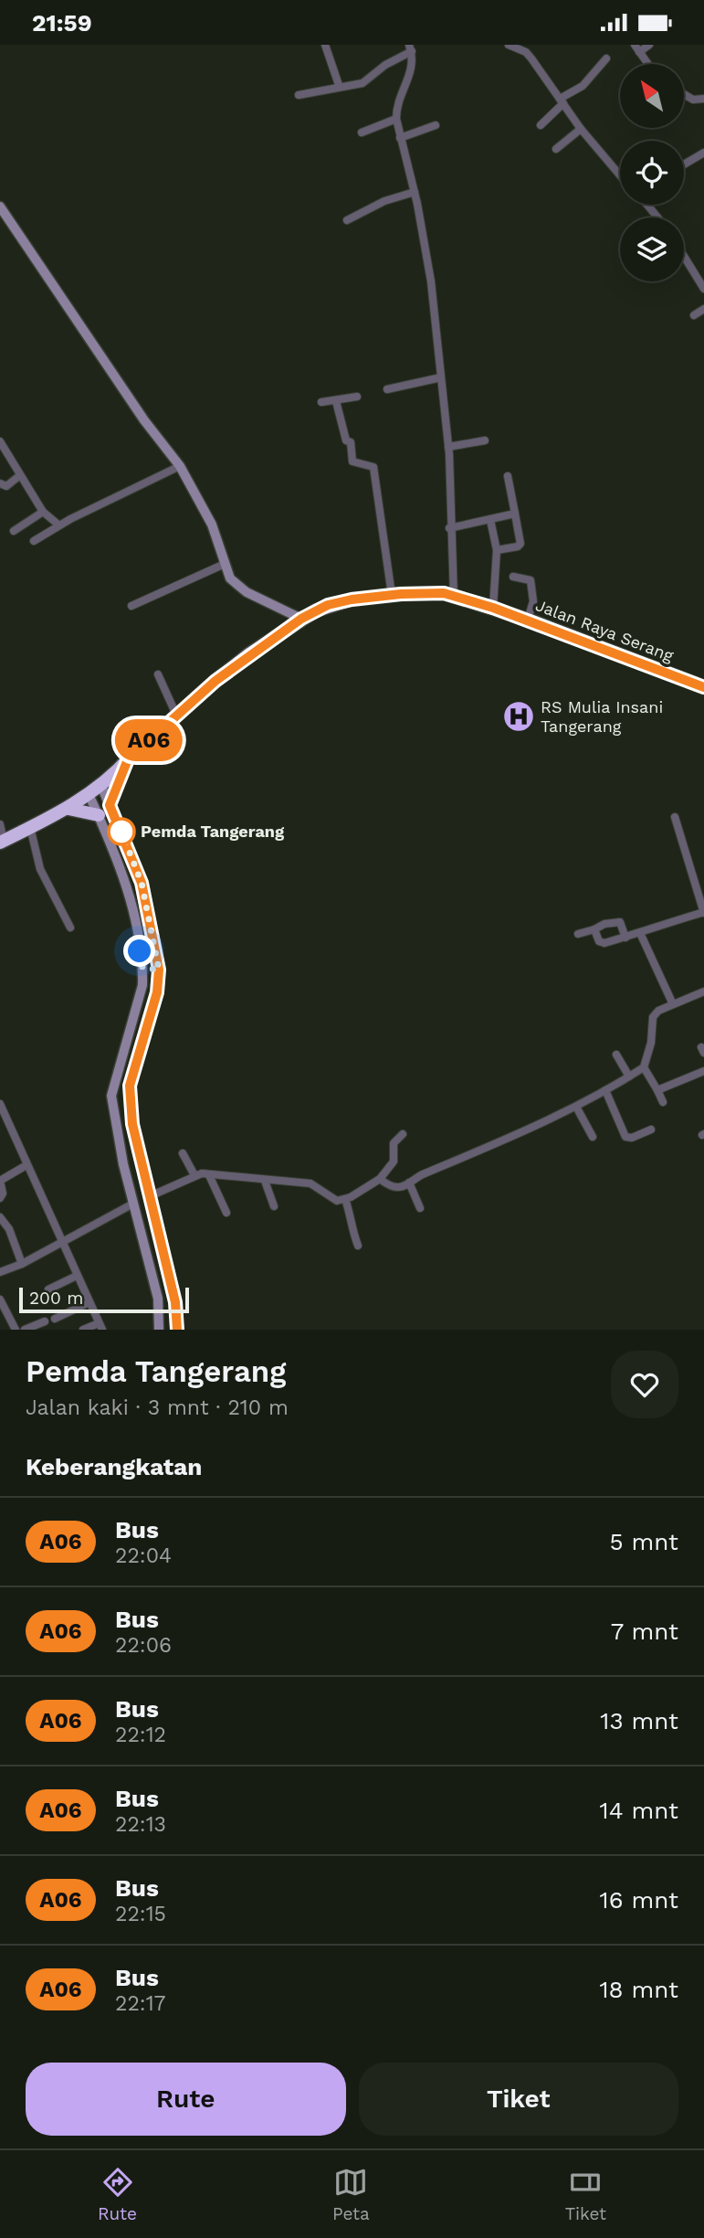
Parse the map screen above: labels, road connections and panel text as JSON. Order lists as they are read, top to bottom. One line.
{"streets":{"highway":["Jalan Raya Serang"]},"places":{"hospital":["RS Mulia Insani Tangerang"],"other":["Pemda Tangerang"]},"lines":["bus line A06"],"scale_bar":"200 m","north":"top left","page":{"status":"21:59","on_map":"A06","scale":"200 m","heading":[["Pemda Tangerang","Jalan kaki · 3 mnt · 210 m"],"Keberangkatan"],"list":[{"mark":"A06","name":"Bus","note":"22:04","value":"5 mnt"},{"mark":"A06","name":"Bus","note":"22:06","value":"7 mnt"},{"mark":"A06","name":"Bus","note":"22:12","value":"13 mnt"},{"mark":"A06","name":"Bus","note":"22:13","value":"14 mnt"},{"mark":"A06","name":"Bus","note":"22:15","value":"16 mnt"},{"mark":"A06","name":"Bus","note":"22:17","value":"18 mnt"}],"buttons":["Rute","Tiket"],"tabs":["Rute","Peta","Tiket"]}}
